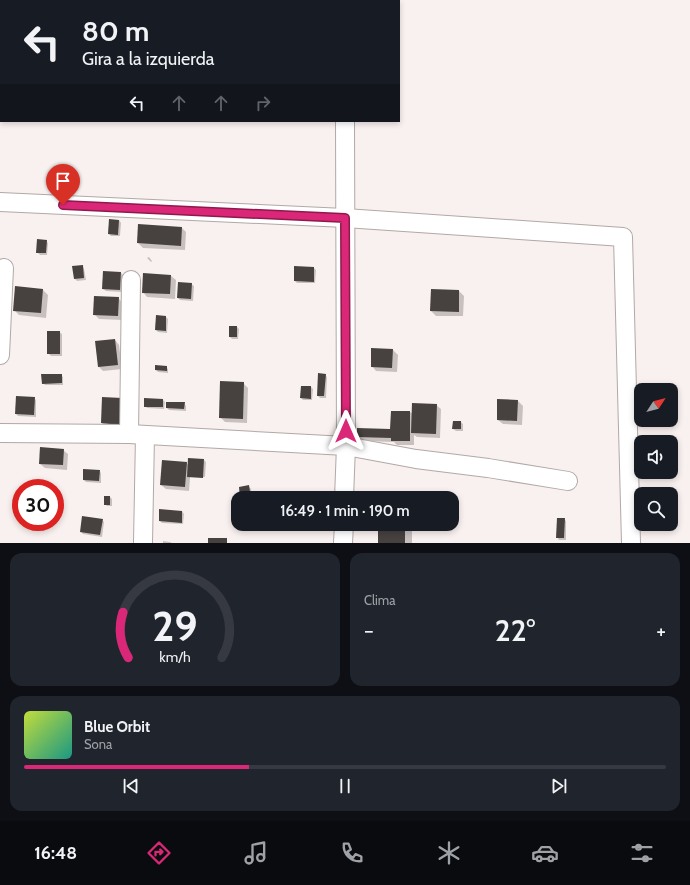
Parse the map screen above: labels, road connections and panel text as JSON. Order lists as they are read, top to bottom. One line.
{"north":"top right","page":{"turn":["80 m","Gira a la izquierda"],"limit":"30","trip":"16:49 · 1 min · 190 m","tile":"Clima","heat":["−","22°","+"],"song":["Blue Orbit","Sona"],"tabs":"16:48","gauge":["29","km/h"]}}
